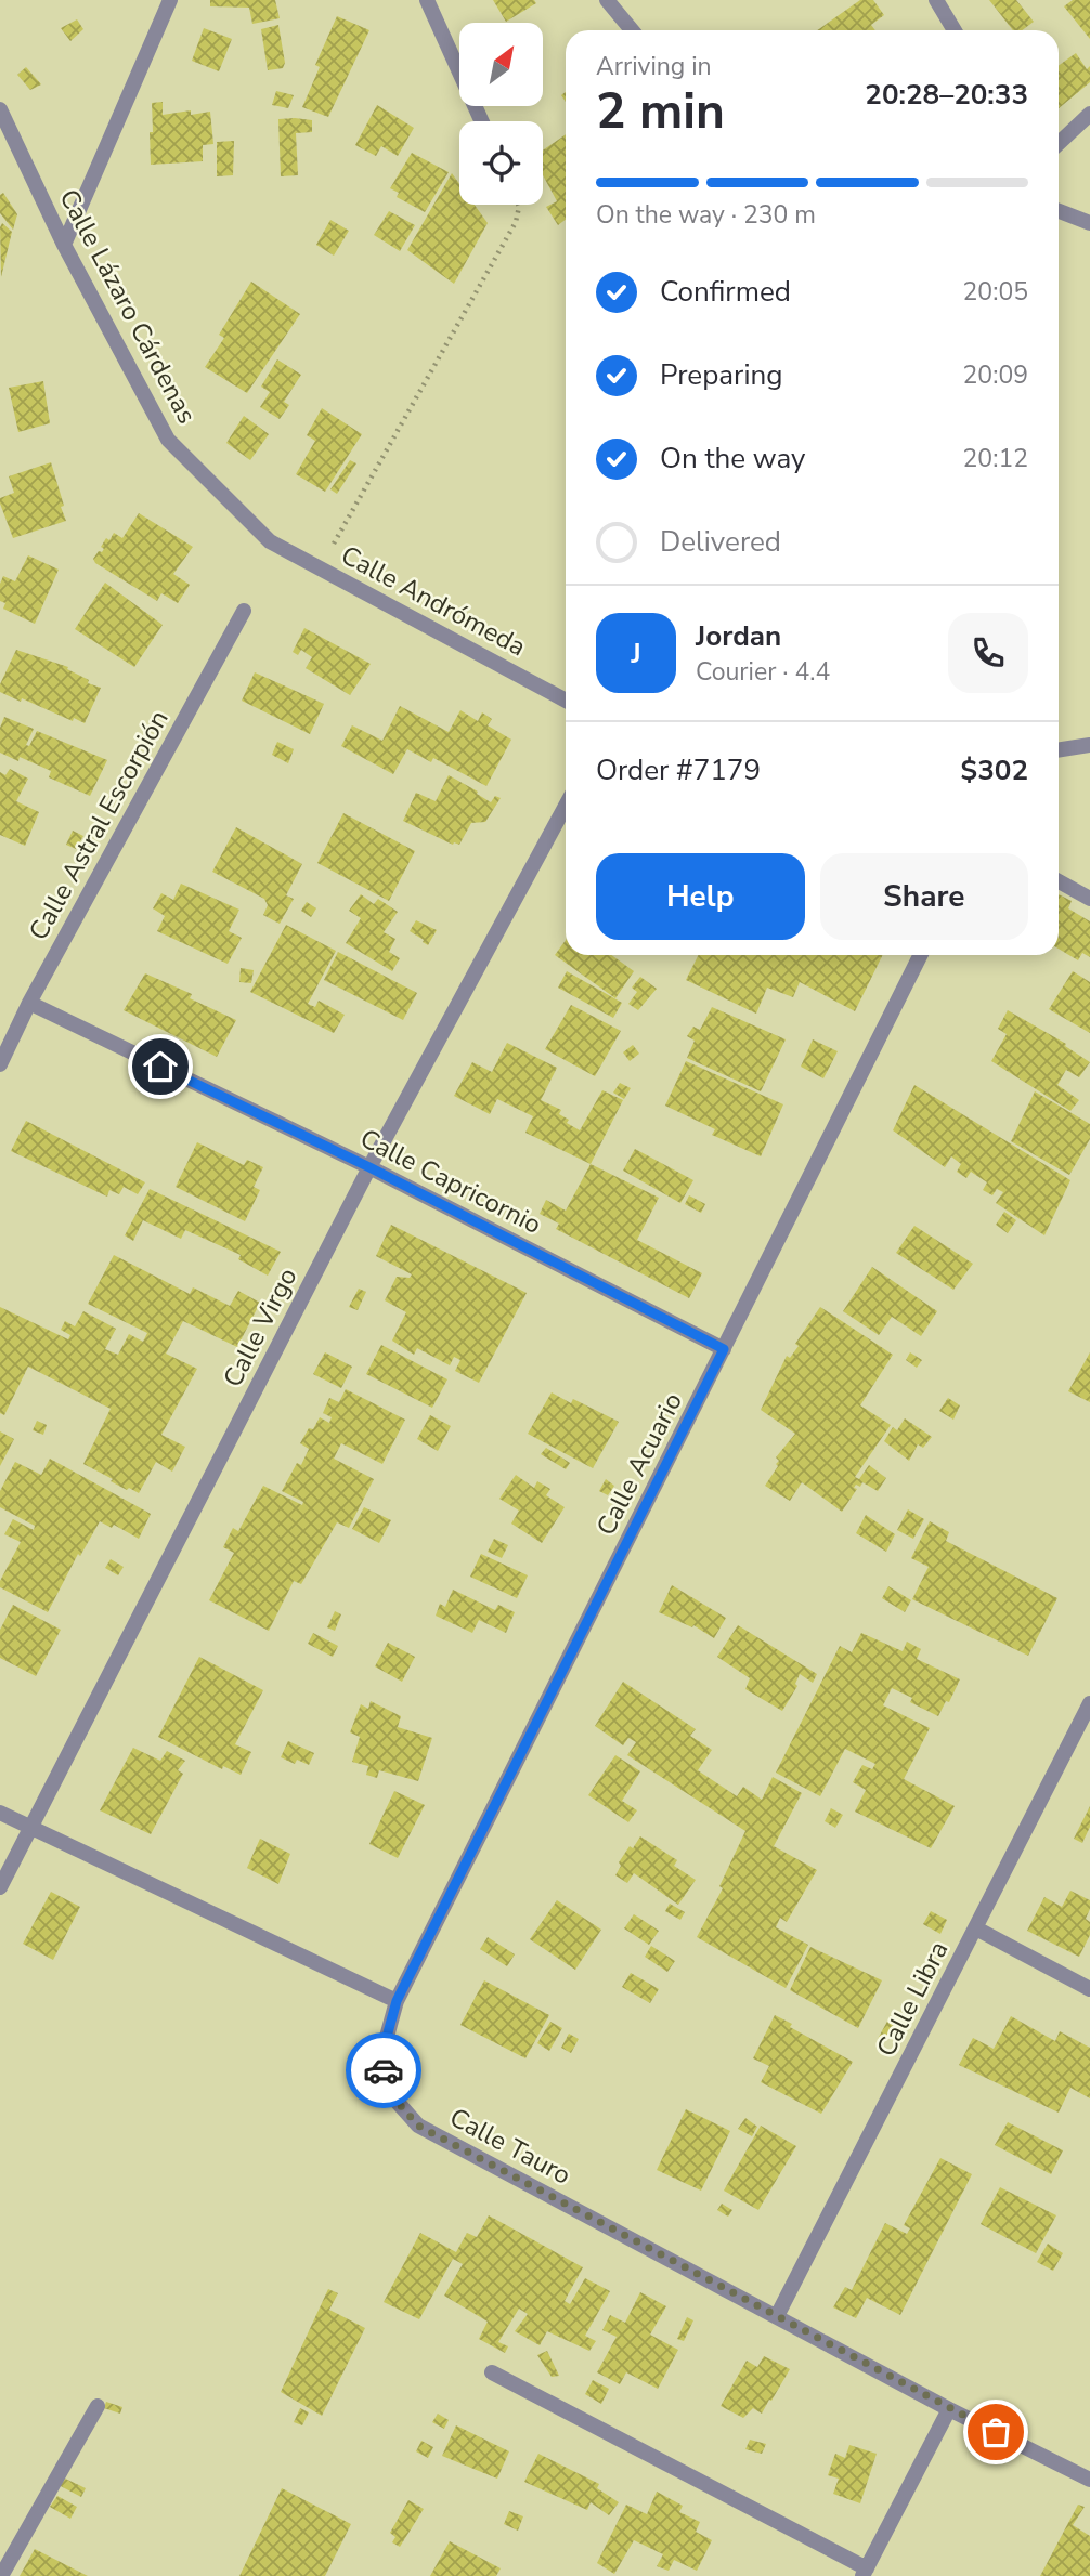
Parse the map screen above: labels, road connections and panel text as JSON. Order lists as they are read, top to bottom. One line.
{"streets":{"street":["Calle Lázaro Cárdenas","Calle Andrómeda","Calle Astral Escorpión","Calle Capricornio","Calle Virgo","Calle Acuario","Calle Libra","Calle Tauro"]},"crossings":[["Calle Lázaro Cárdenas","Calle Andrómeda"],["Calle Astral Escorpión","Calle Capricornio"],["Calle Capricornio","Calle Virgo"],["Calle Capricornio","Calle Acuario"],["Calle Acuario","Calle Tauro"],["Calle Libra","Calle Tauro"]],"north":"top right","page":{"heading":["2 min","Arriving in","20:28–20:33"],"panel":["Jordan","Courier · 4.4","Order #7179","$302"],"bar":"On the way · 230 m","list":[["Confirmed","20:05"],["Preparing","20:09"],["On the way","20:12"],"Delivered"],"round":"J","buttons":["Help","Share"]}}
